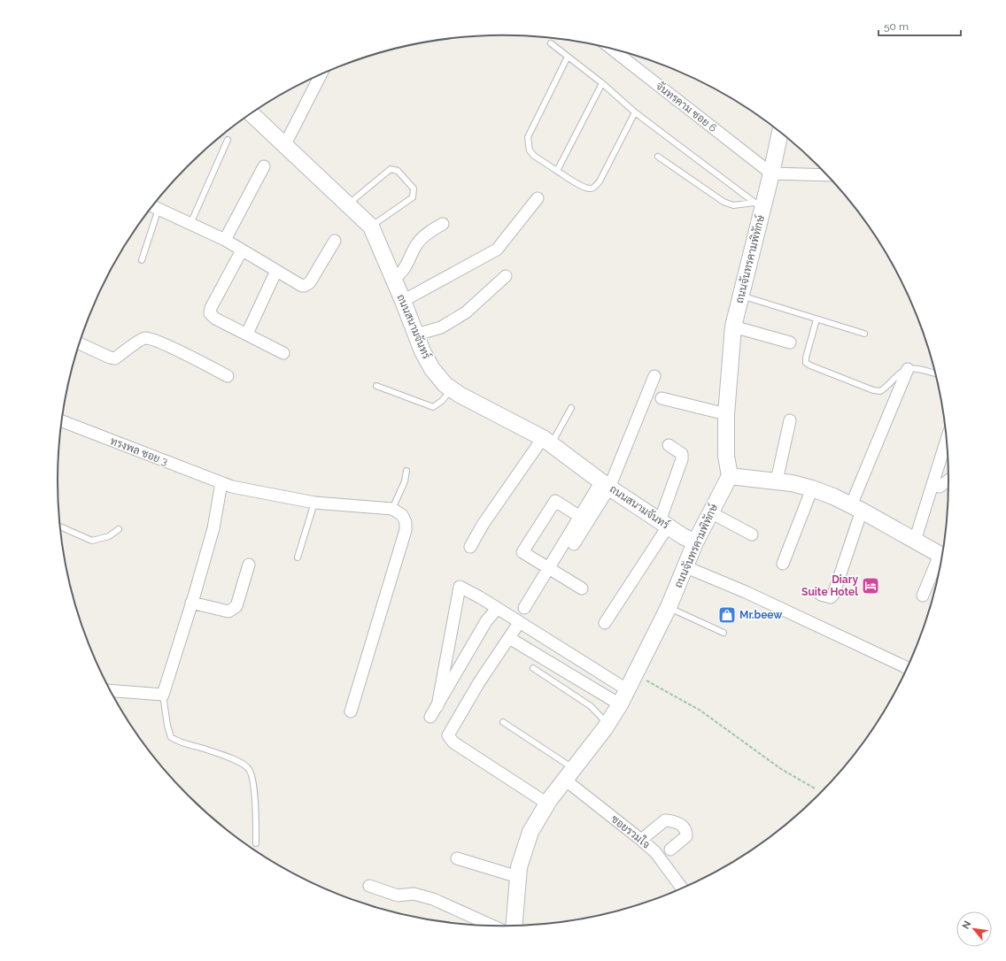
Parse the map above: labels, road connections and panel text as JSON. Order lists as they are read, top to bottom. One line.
{"streets":{"street":["จันทรคาม ซอย 6","ถนนจันทรคามพิทักษ์","ถนนสนามจันทร์","ทรงพล ซอย 3","ซอยรวมใจ"]},"crossings":[["จันทรคาม ซอย 6","ถนนจันทรคามพิทักษ์"],["ถนนจันทรคามพิทักษ์","ถนนสนามจันทร์"],["ถนนจันทรคามพิทักษ์","ซอยรวมใจ"]],"places":{"hotel":["Diary Suite Hotel"],"shop":["Mr.beew"]},"scale_bar":"50 m","north":"top left"}
